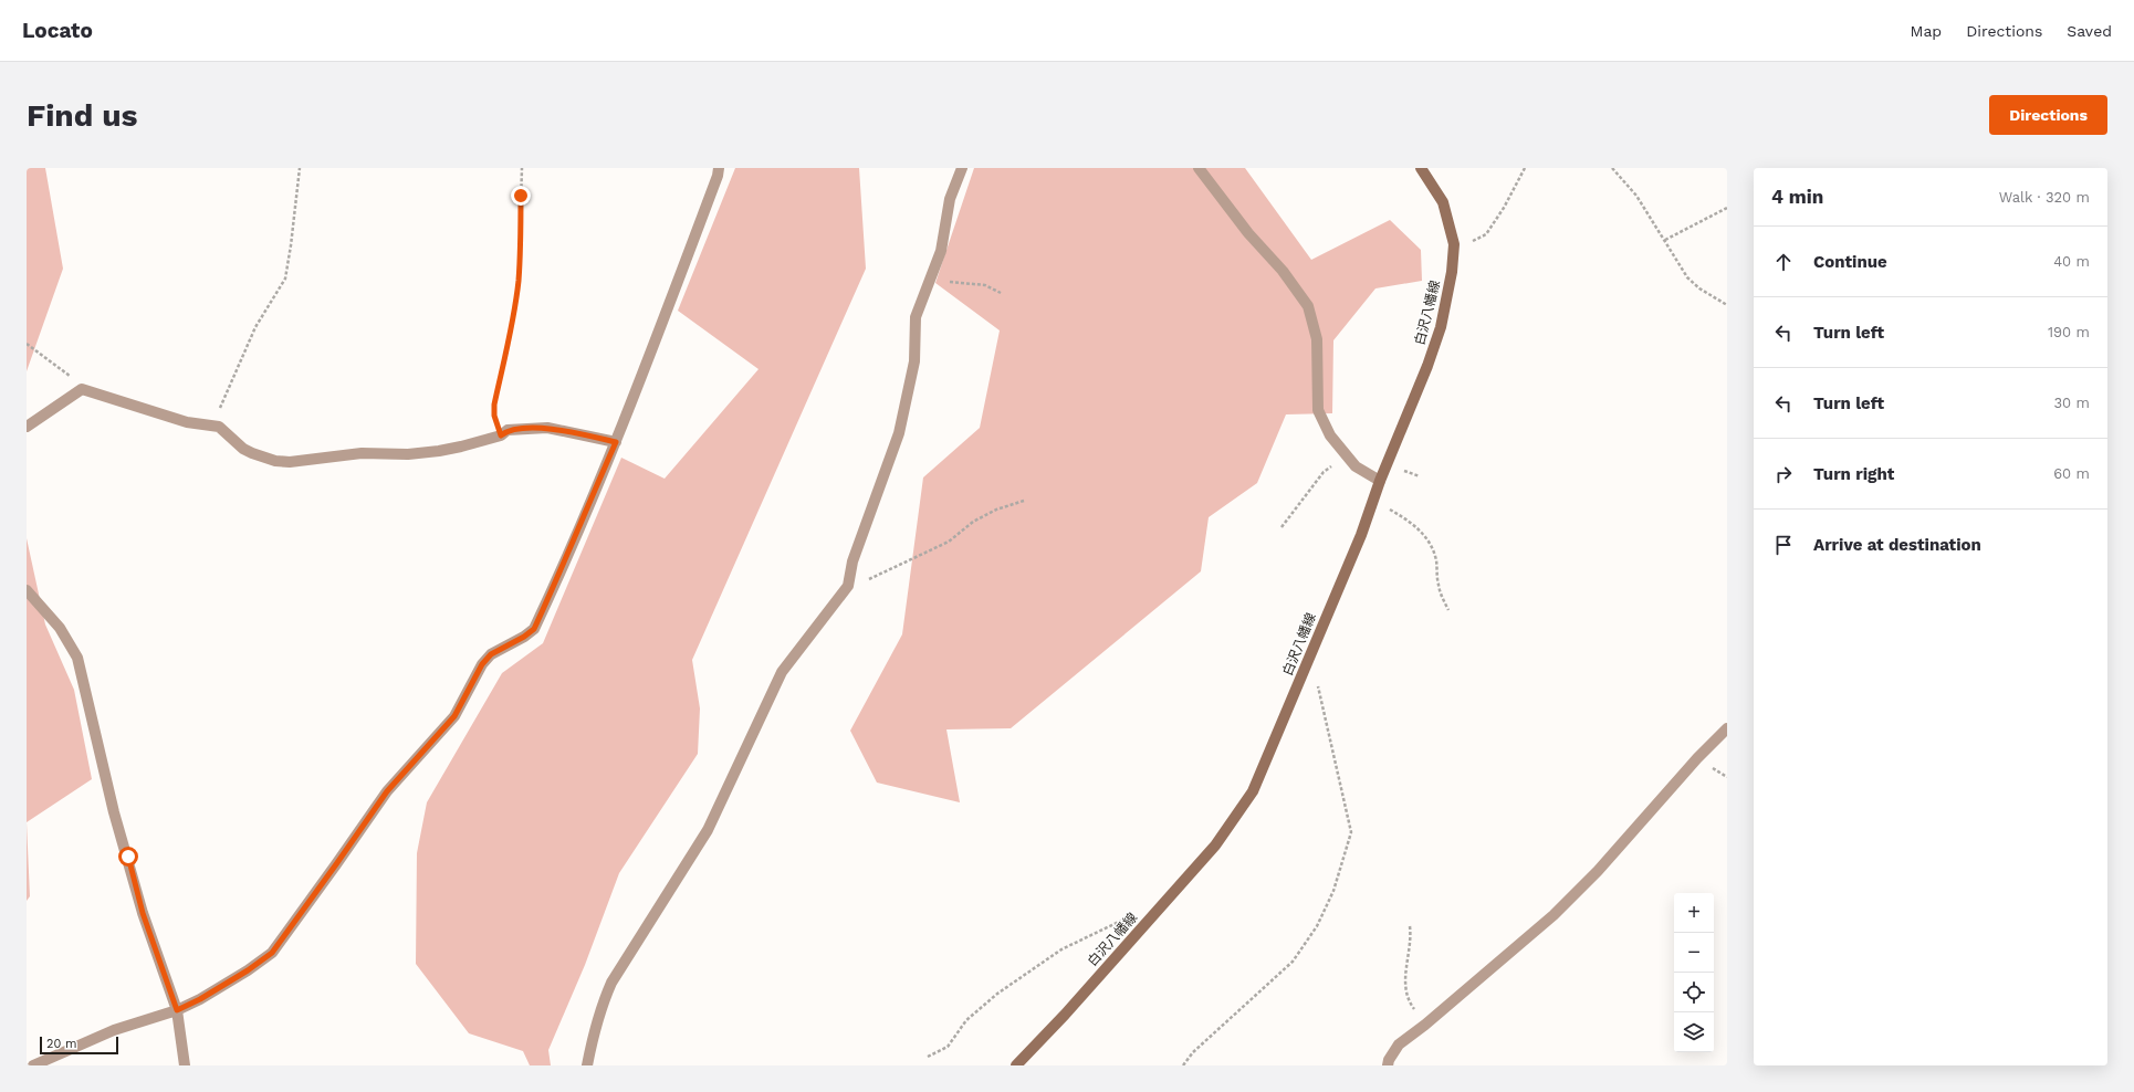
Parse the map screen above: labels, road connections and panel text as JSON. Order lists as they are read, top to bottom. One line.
{"streets":{"main road":["白沢八幡線"]},"scale_bar":"20 m","page":{"header":"Locato","nav":["Map","Directions","Saved"],"buttons":"Directions","title":"Find us","heading":["4 min","Walk · 320 m"],"list":[["Continue","40 m"],["Turn left","190 m"],["Turn left","30 m"],["Turn right","60 m"],"Arrive at destination"],"map_buttons":["+","−"],"scale":"20 m"}}
